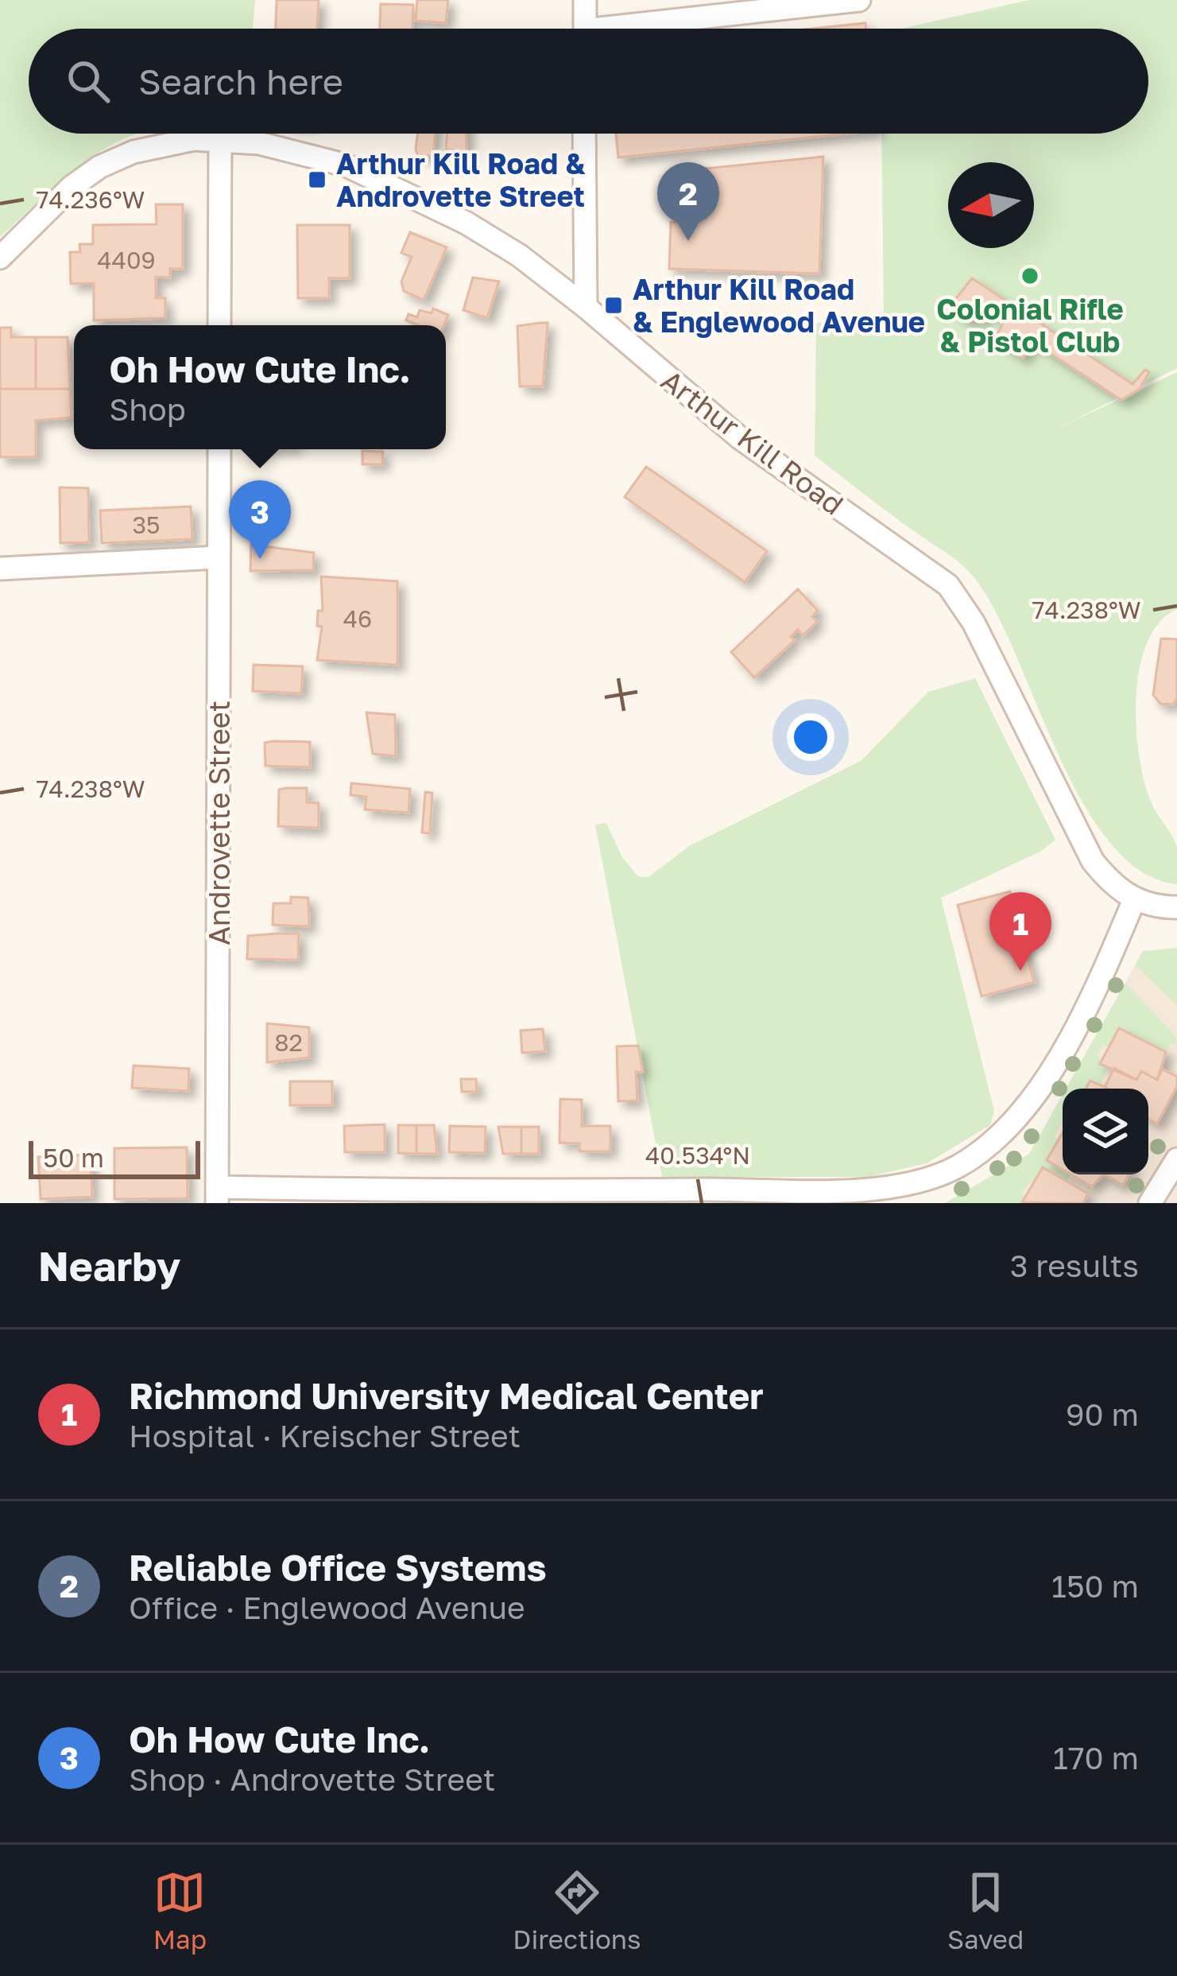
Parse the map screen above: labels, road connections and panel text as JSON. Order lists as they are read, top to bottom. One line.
{"streets":{"street":["Arthur Kill Road","Androvette Street"]},"places":{"transit":["Arthur Kill Road & Androvette Street","Arthur Kill Road & Englewood Avenue"],"other":["Colonial Rifle & Pistol Club"]},"house_numbers":["4409","35","46","82"],"scale_bar":"50 m","north":"left","page":{"search":"Search here","pins":["2","3","1"],"popup":["Oh How Cute Inc.","Shop"],"scale":"50 m","heading":["Nearby","3 results"],"list":[{"mark":"1","name":"Richmond University Medical Center","note":"Hospital · Kreischer Street","value":"90 m"},{"mark":"2","name":"Reliable Office Systems","note":"Office · Englewood Avenue","value":"150 m"},{"mark":"3","name":"Oh How Cute Inc.","note":"Shop · Androvette Street","value":"170 m"}],"nav":["Map","Directions","Saved"]},"coordinates":["74.236°W","74.238°W","40.534°N"]}
